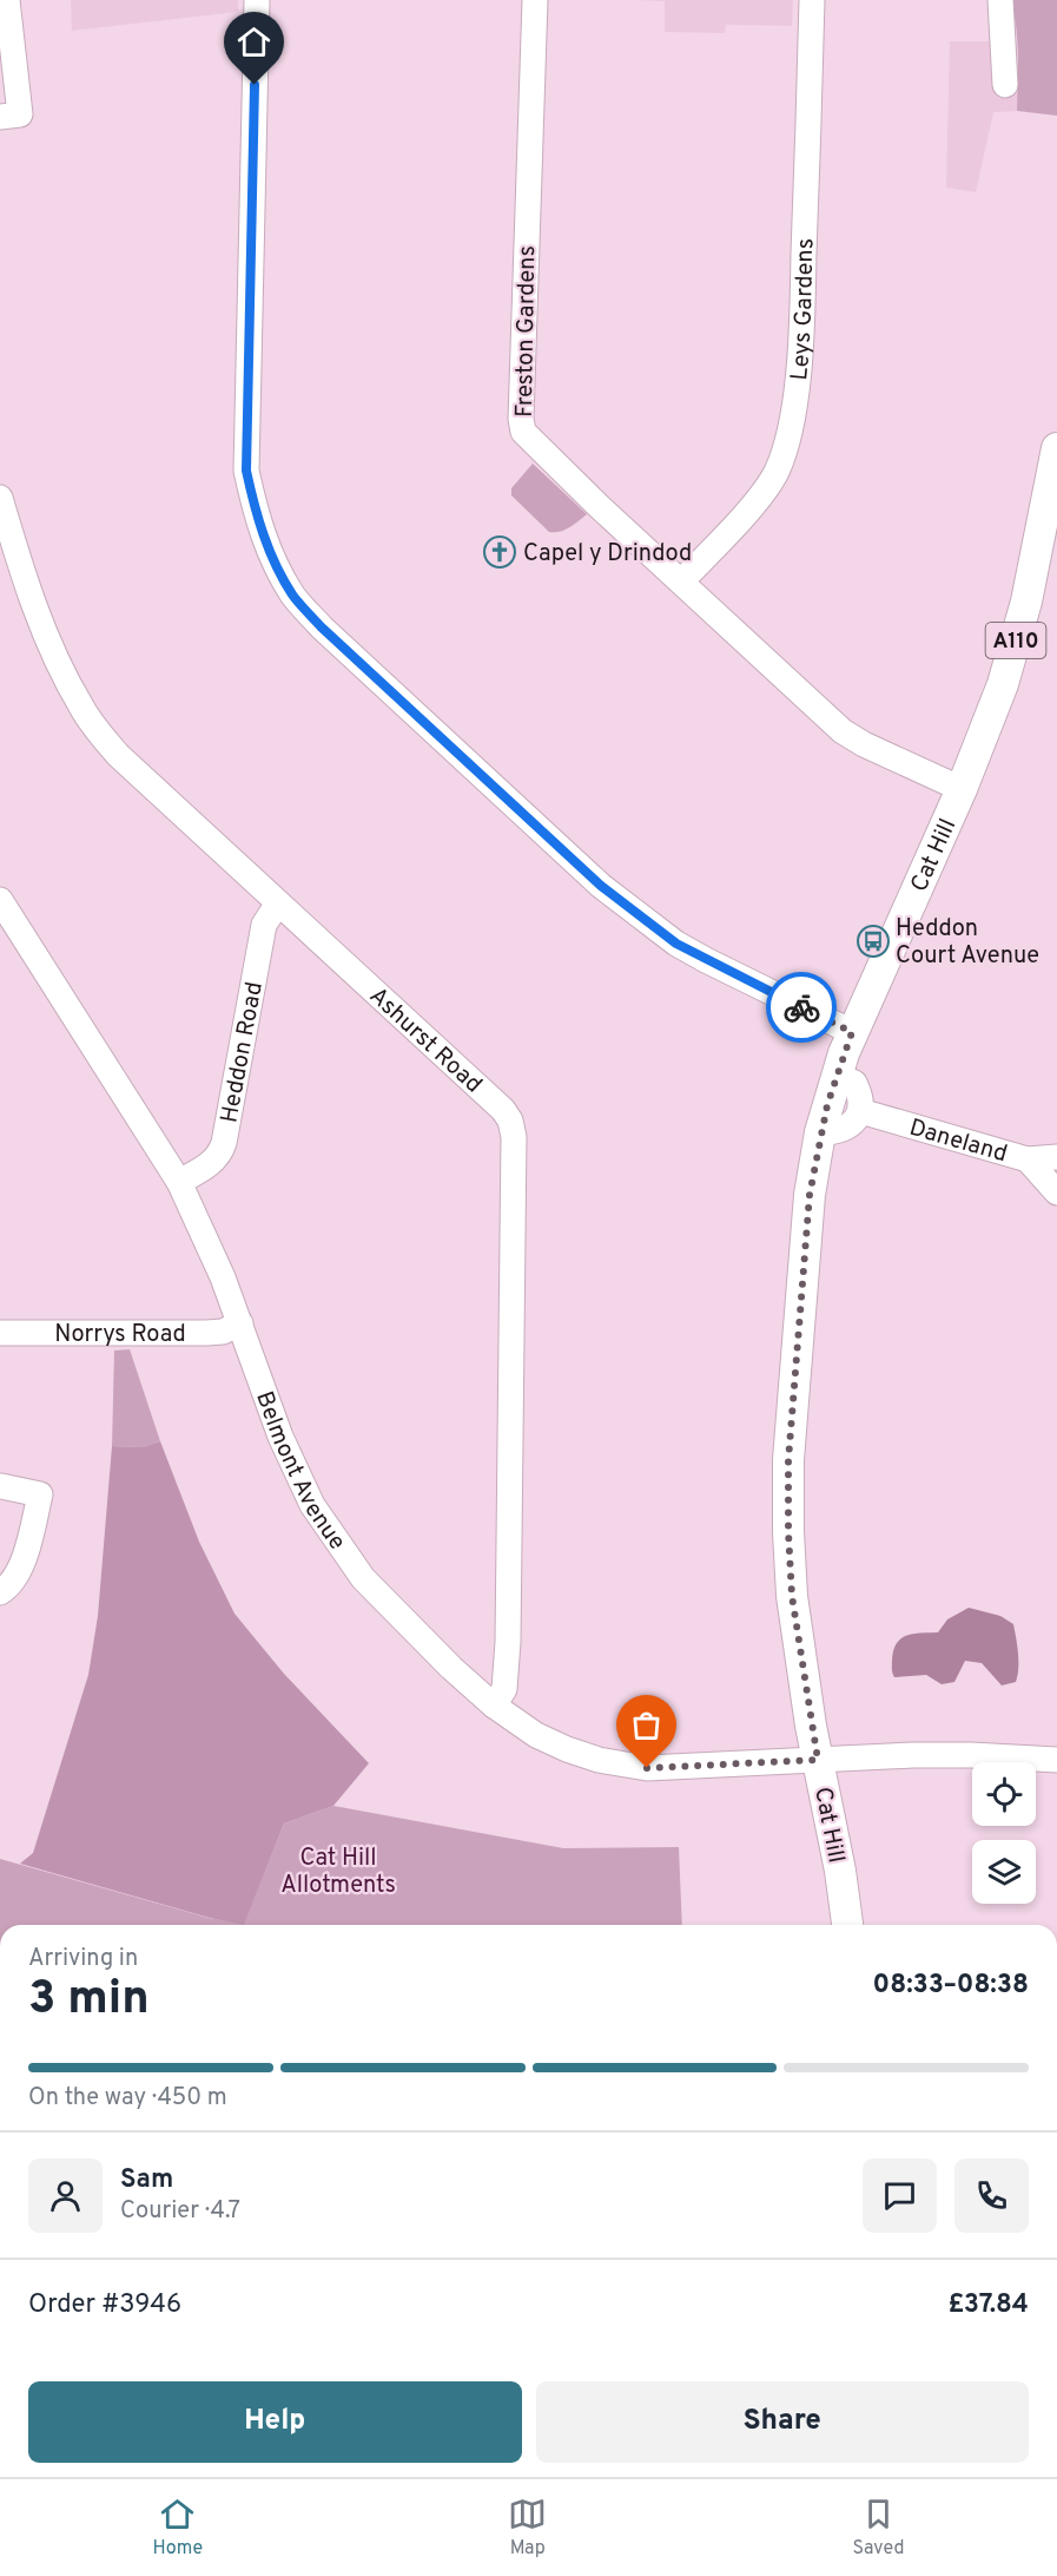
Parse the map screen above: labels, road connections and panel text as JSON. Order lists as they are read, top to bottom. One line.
{"streets":{"main road":["A110","Cat Hill"],"street":["Leys Gardens","Freston Gardens","Ashurst Road","Heddon Road","Daneland","Norrys Road","Belmont Avenue"]},"crossings":[["Leys Gardens","Freston Gardens"],["Freston Gardens","Cat Hill"],["Cat Hill","Belmont Avenue"],["Ashurst Road","Heddon Road"],["Ashurst Road","Belmont Avenue"],["Heddon Road","Belmont Avenue"],["Norrys Road","Belmont Avenue"]],"parks":["Cat Hill Allotments"],"places":{"church":["Capel y Drindod"],"bus stop":["Heddon Court Avenue"]},"page":{"heading":["3 min","Arriving in","08:33–08:38"],"panel":["Sam","Courier · 4.7","Order #3946","£37.84"],"bar":"On the way · 450 m","buttons":["Help","Share"],"tabs":["Home","Map","Saved"]}}
